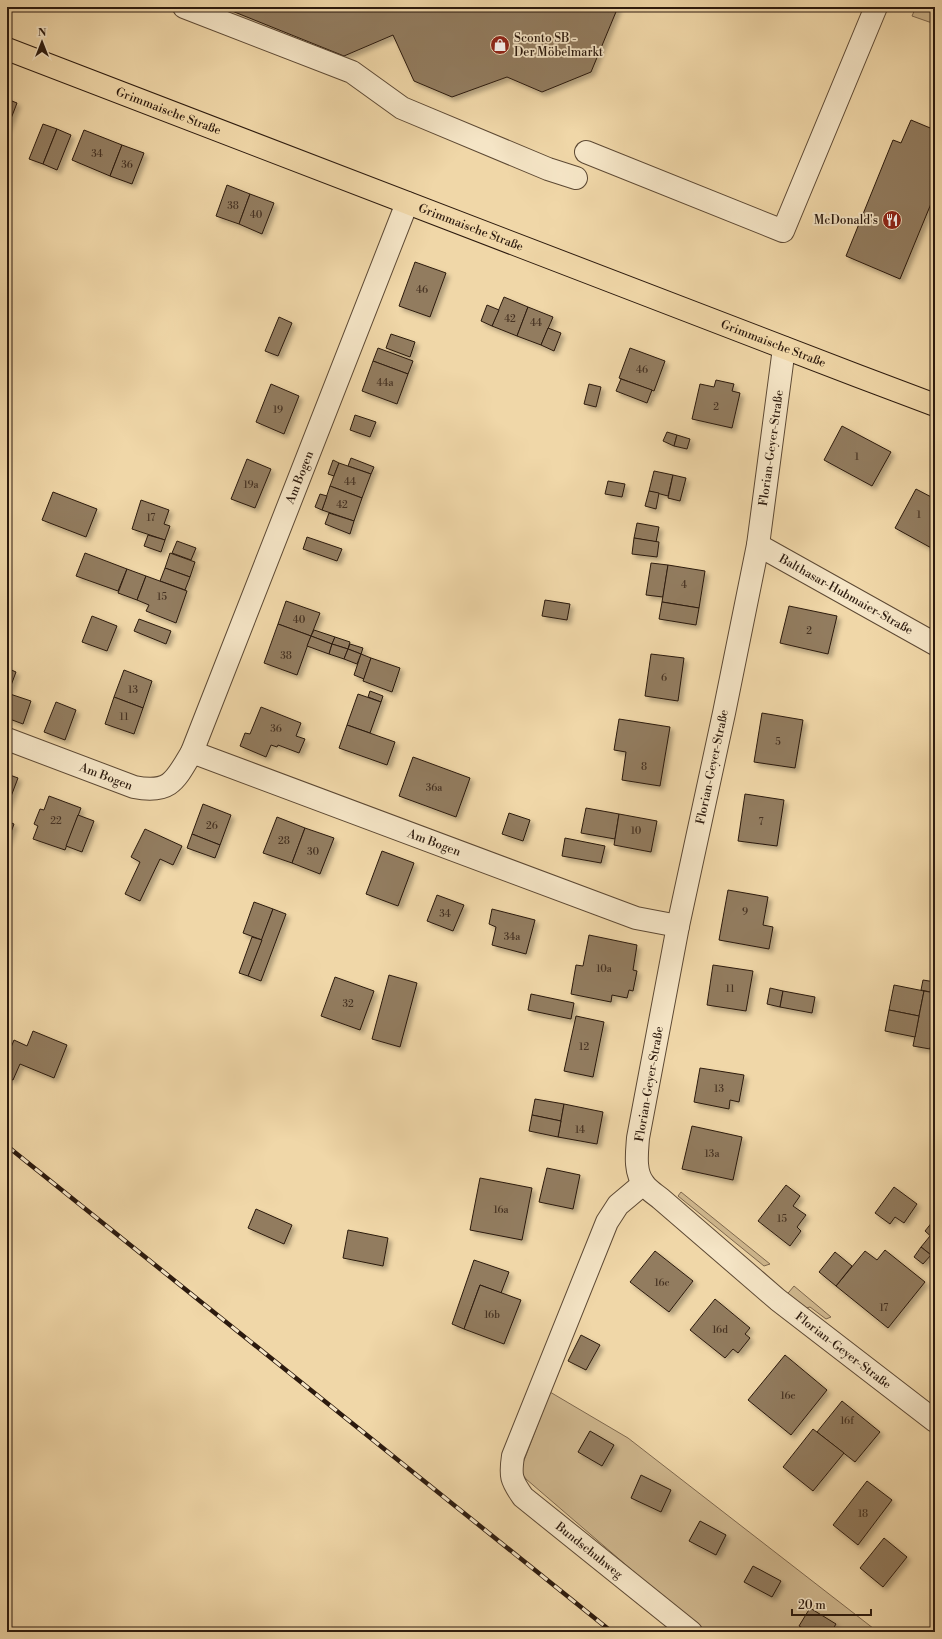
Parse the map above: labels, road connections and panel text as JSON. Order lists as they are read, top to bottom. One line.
{"streets":{"main road":["Grimmaische Straße"],"street":["Florian-Geyer-Straße","Am Bogen","Balthasar-Hubmaier-Straße","Bundschuhweg"]},"crossings":[["Grimmaische Straße","Florian-Geyer-Straße"],["Grimmaische Straße","Am Bogen"],["Florian-Geyer-Straße","Am Bogen"],["Florian-Geyer-Straße","Balthasar-Hubmaier-Straße"],["Florian-Geyer-Straße","Bundschuhweg"]],"places":{"shop":["Sconto SB - Der Möbelmarkt"],"restaurant":["McDonald's"]},"house_numbers":["34","36","38","40","46","42","44","46","44a","2","19","1","44","19a","42","1","17","4","15","40","2","38","6","13","11","36","5","8","36a","22","7","26","10","28","30","9","34","34a","10a","11","32","12","13","14","13a","16a","15","16c","17","16b","16d","16e","16f","18"],"scale_bar":"20 m","north":"top"}
